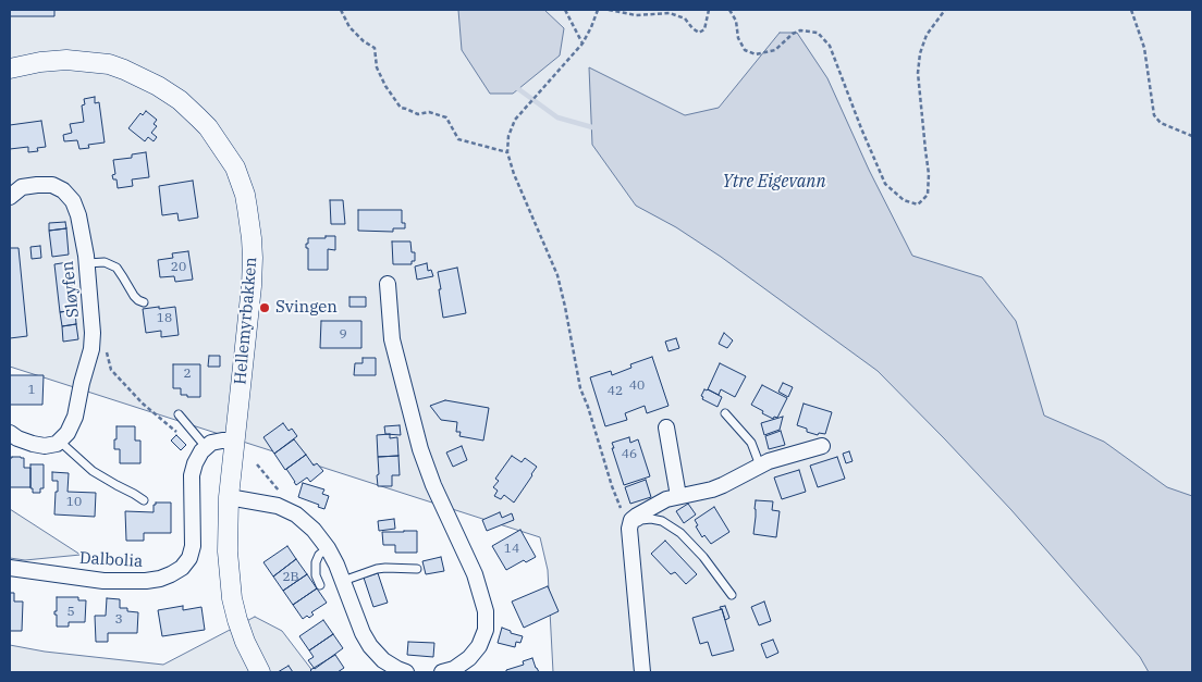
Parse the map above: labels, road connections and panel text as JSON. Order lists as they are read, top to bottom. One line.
{"streets":{"street":["Sløyfen","Hellemyrbakken","Dalbolia"]},"water":["Ytre Eigevann"],"places":["Svingen"],"house_numbers":["20","18","9","2","40","1","42","46","10","14","2B","5","3"]}
